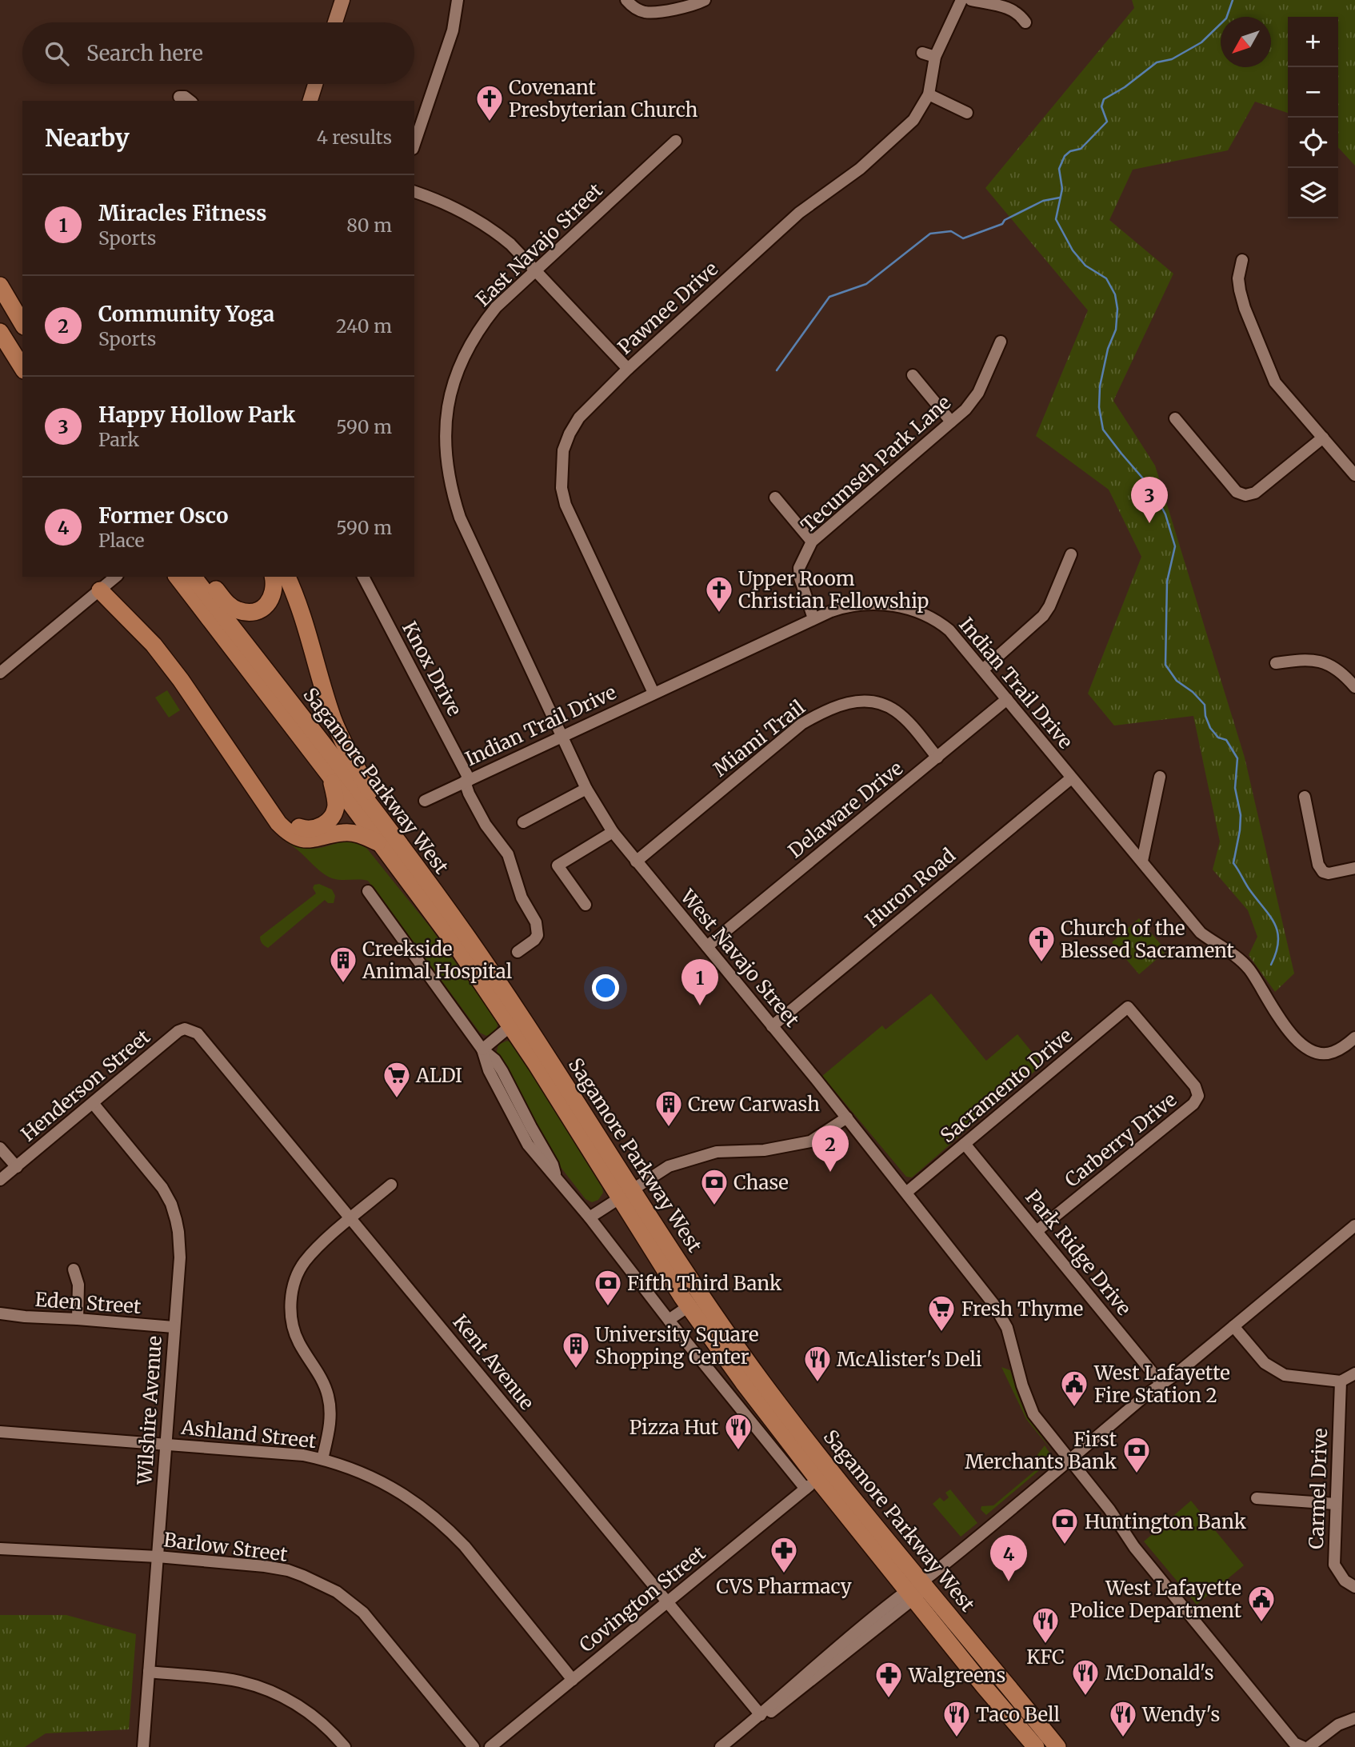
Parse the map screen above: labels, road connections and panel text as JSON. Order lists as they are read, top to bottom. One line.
{"streets":{"highway":["Sagamore Parkway West"],"street":["East Navajo Street","Pawnee Drive","Tecumseh Park Lane","Knox Drive","Indian Trail Drive","Miami Trail","Delaware Drive","Huron Road","West Navajo Street","Henderson Street","Sacramento Drive","Carberry Drive","Park Ridge Drive","Eden Street","Kent Avenue","Wilshire Avenue","Ashland Street","Carmel Drive","Barlow Street","Covington Street"]},"crossings":[["East Navajo Street","Indian Trail Drive"],["East Navajo Street","West Navajo Street"],["Pawnee Drive","Indian Trail Drive"],["Tecumseh Park Lane","Indian Trail Drive"],["Knox Drive","Indian Trail Drive"],["Indian Trail Drive","Delaware Drive"],["Indian Trail Drive","Huron Road"],["Indian Trail Drive","West Navajo Street"],["Miami Trail","Delaware Drive"],["Miami Trail","West Navajo Street"],["Sagamore Parkway West","Covington Street"],["Delaware Drive","West Navajo Street"],["Huron Road","West Navajo Street"],["West Navajo Street","Sacramento Drive"],["Henderson Street","Kent Avenue"],["Henderson Street","Wilshire Avenue"],["Sacramento Drive","Carberry Drive"],["Sacramento Drive","Park Ridge Drive"],["Carberry Drive","Park Ridge Drive"],["Eden Street","Wilshire Avenue"],["Kent Avenue","Covington Street"],["Wilshire Avenue","Ashland Street"],["Wilshire Avenue","Barlow Street"],["Ashland Street","Covington Street"]],"places":{"church":["Covenant Presbyterian Church","Upper Room Christian Fellowship","Church of the Blessed Sacrament"],"building":["Creekside Animal Hospital","Crew Carwash","University Square Shopping Center"],"supermarket":["ALDI","Fresh Thyme"],"bank":["Chase","Fifth Third Bank","First Merchants Bank","Huntington Bank"],"restaurant":["McAlister's Deli","Pizza Hut","KFC","McDonald's","Taco Bell","Wendy's"],"public building":["West Lafayette Fire Station 2","West Lafayette Police Department"],"pharmacy":["CVS Pharmacy","Walgreens"]},"north":"bottom left","page":{"map_buttons":["+","−"],"search":"Search here","heading":["Nearby","4 results"],"list":[{"mark":"1","name":"Miracles Fitness","note":"Sports","value":"80 m"},{"mark":"2","name":"Community Yoga","note":"Sports","value":"240 m"},{"mark":"3","name":"Happy Hollow Park","note":"Park","value":"590 m"},{"mark":"4","name":"Former Osco","note":"Place","value":"590 m"}],"pins":["3","1","2","4"]}}
